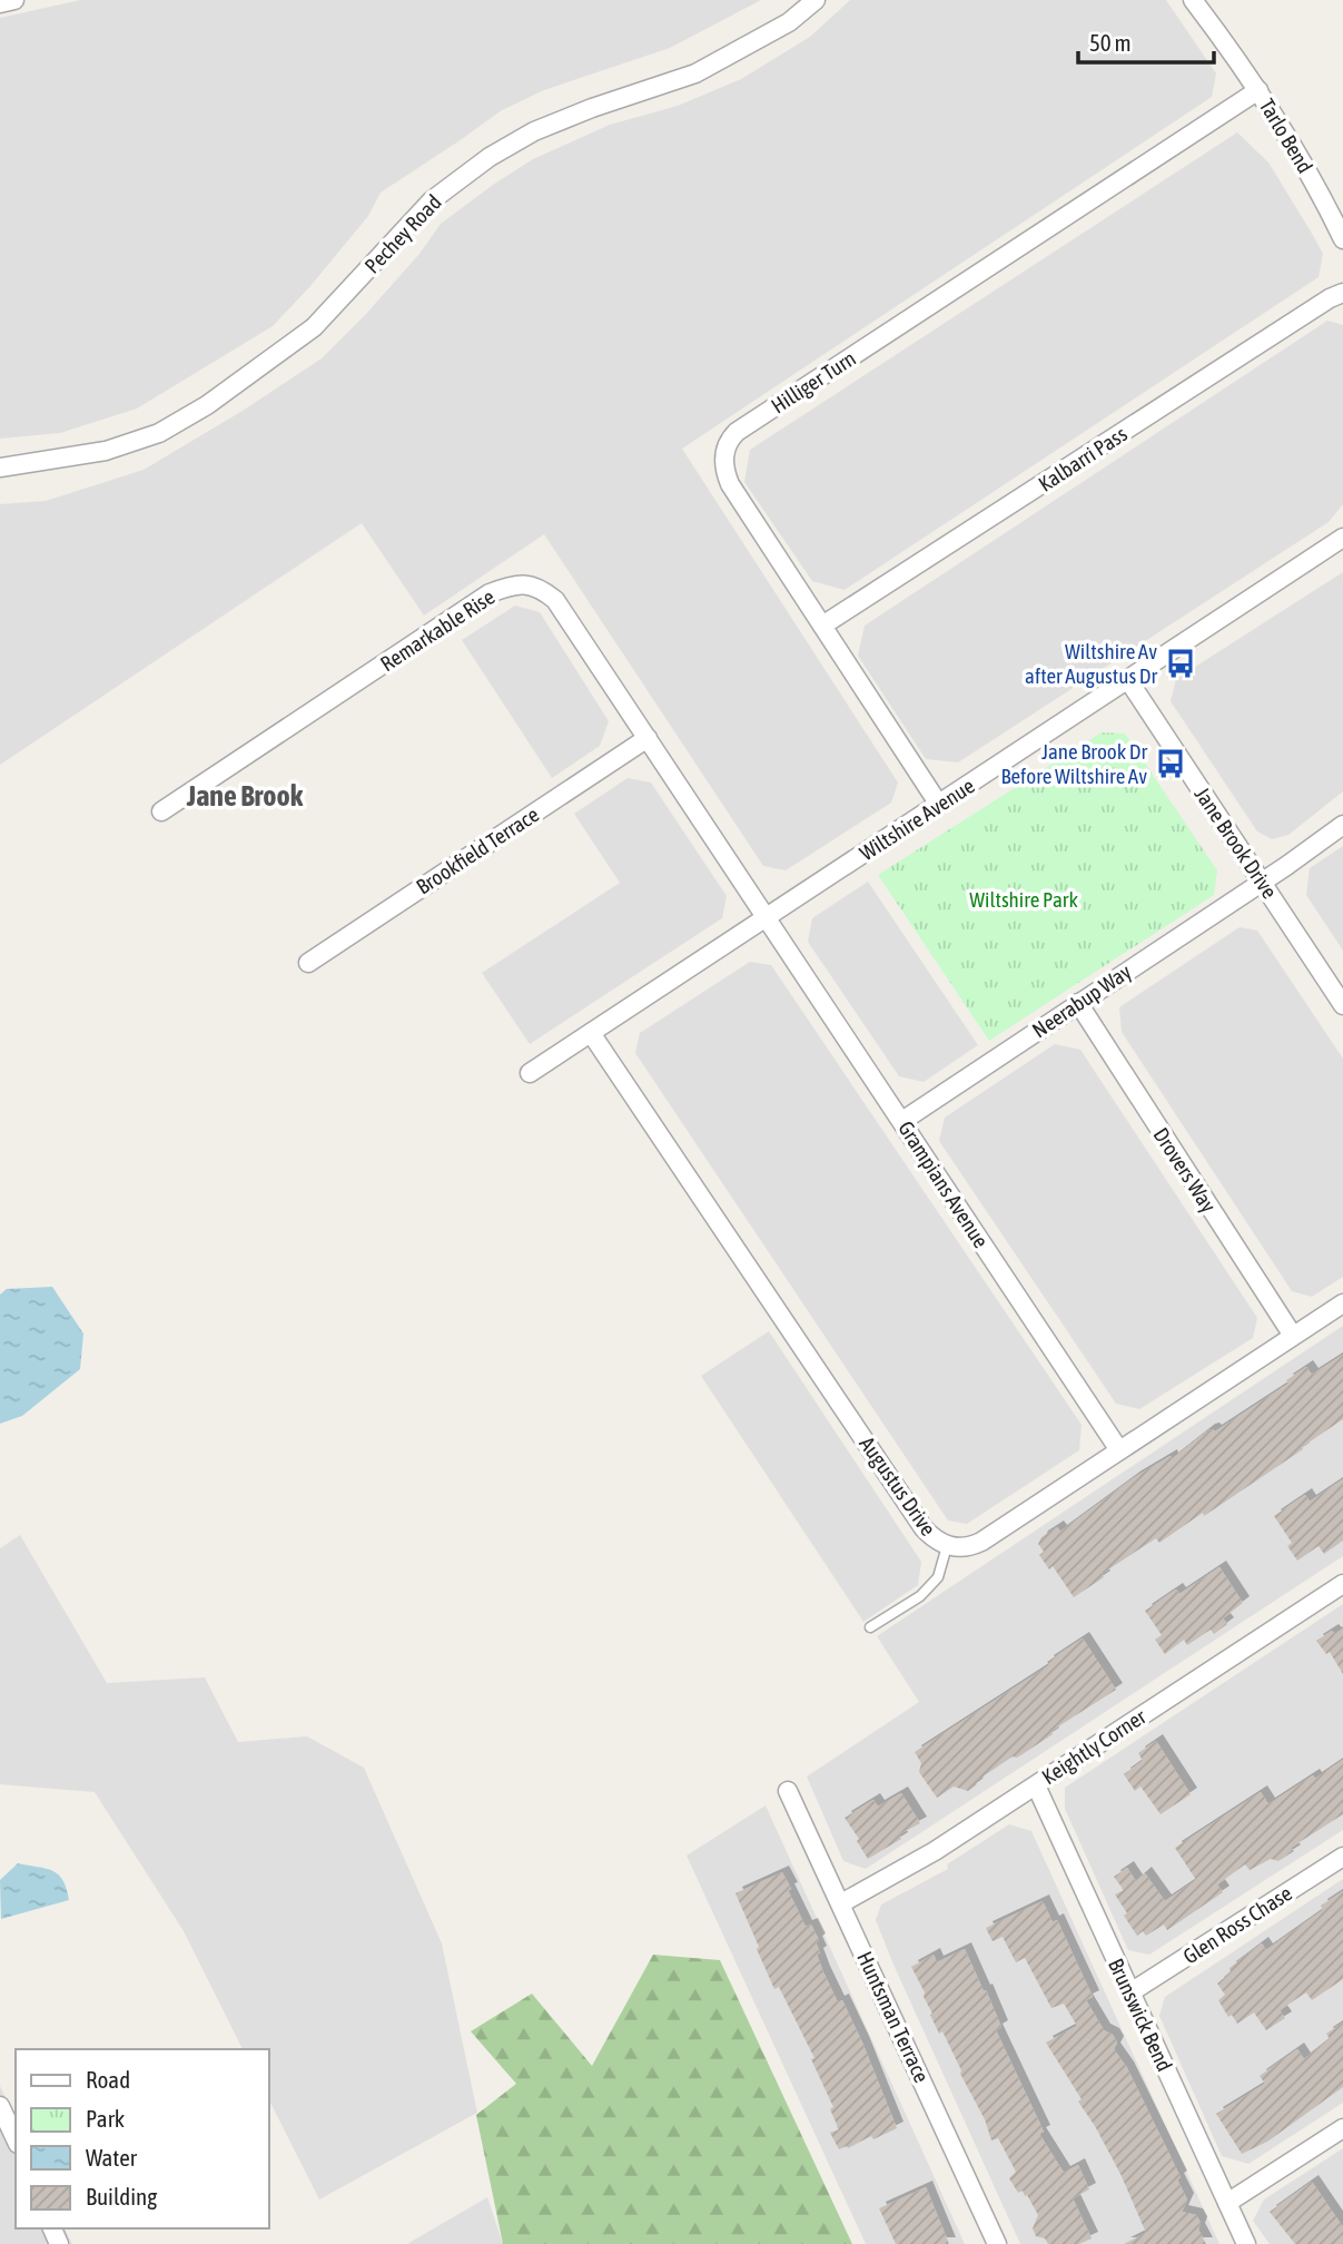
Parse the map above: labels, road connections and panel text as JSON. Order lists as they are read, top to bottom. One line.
{"streets":{"street":["Tarlo Bend","Pechey Road","Hilliger Turn","Kalbarri Pass","Remarkable Rise","Wiltshire Avenue","Jane Brook Drive","Brookfield Terrace","Neerabup Way","Drovers Way","Grampians Avenue","Augustus Drive","Keightly Corner","Glen Ross Chase","Brunswick Bend","Huntsman Terrace"]},"crossings":[["Tarlo Bend","Hilliger Turn"],["Hilliger Turn","Kalbarri Pass"],["Hilliger Turn","Wiltshire Avenue"],["Remarkable Rise","Wiltshire Avenue"],["Remarkable Rise","Brookfield Terrace"],["Remarkable Rise","Grampians Avenue"],["Wiltshire Avenue","Jane Brook Drive"],["Wiltshire Avenue","Grampians Avenue"],["Wiltshire Avenue","Augustus Drive"],["Jane Brook Drive","Neerabup Way"],["Neerabup Way","Drovers Way"],["Neerabup Way","Grampians Avenue"],["Drovers Way","Augustus Drive"],["Grampians Avenue","Augustus Drive"],["Keightly Corner","Brunswick Bend"],["Keightly Corner","Huntsman Terrace"],["Glen Ross Chase","Brunswick Bend"]],"districts":["Jane Brook"],"parks":["Wiltshire Park"],"places":{"bus stop":["Wiltshire Av after Augustus Dr","Jane Brook Dr Before Wiltshire Av"]},"legend":["Road","Park","Water","Building"],"scale_bar":"50 m"}
